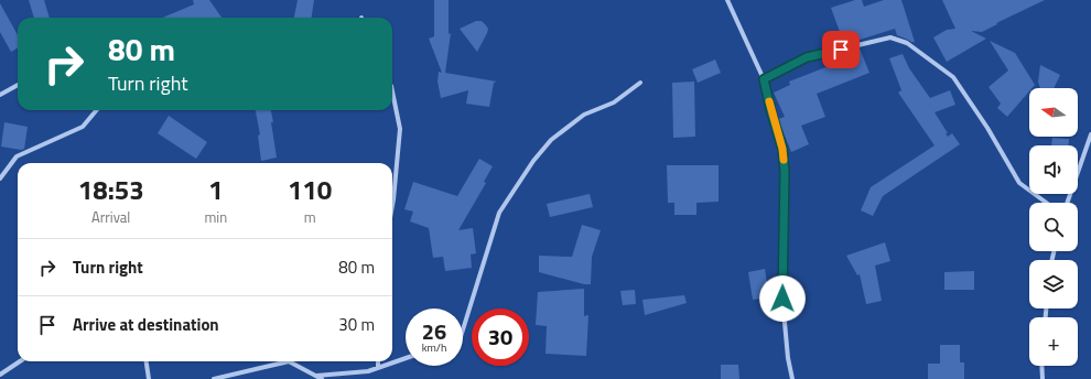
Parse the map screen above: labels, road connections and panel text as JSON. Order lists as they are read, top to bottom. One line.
{"north":"left","page":{"turn":["80 m","Turn right"],"map_buttons":"+","eta":["18:53","Arrival","1","min","110","m"],"list":[{"name":"Turn right","value":"80 m"},{"name":"Arrive at destination","value":"30 m"}],"speed":"26 km/h","limit":"30"}}
